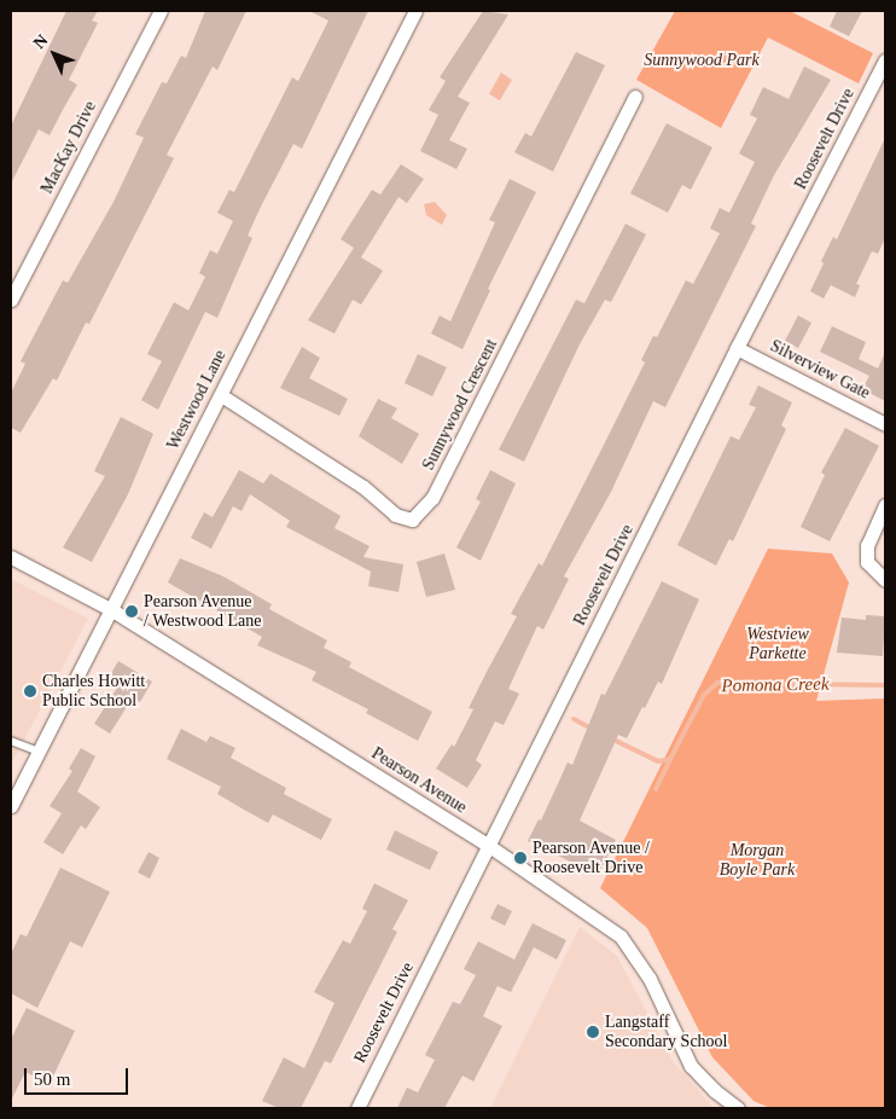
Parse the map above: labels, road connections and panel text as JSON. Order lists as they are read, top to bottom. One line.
{"streets":{"street":["Roosevelt Drive","MacKay Drive","Silverview Gate","Westwood Lane","Sunnywood Crescent","Pearson Avenue"]},"crossings":[["Roosevelt Drive","Silverview Gate"],["Roosevelt Drive","Pearson Avenue"],["Westwood Lane","Sunnywood Crescent"],["Westwood Lane","Pearson Avenue"]],"water":["Pomona Creek"],"parks":["Sunnywood Park","Westview Parkette","Morgan Boyle Park"],"places":["Pearson Avenue / Westwood Lane","Charles Howitt Public School","Pearson Avenue / Roosevelt Drive","Langstaff Secondary School"],"scale_bar":"50 m","north":"top left"}
